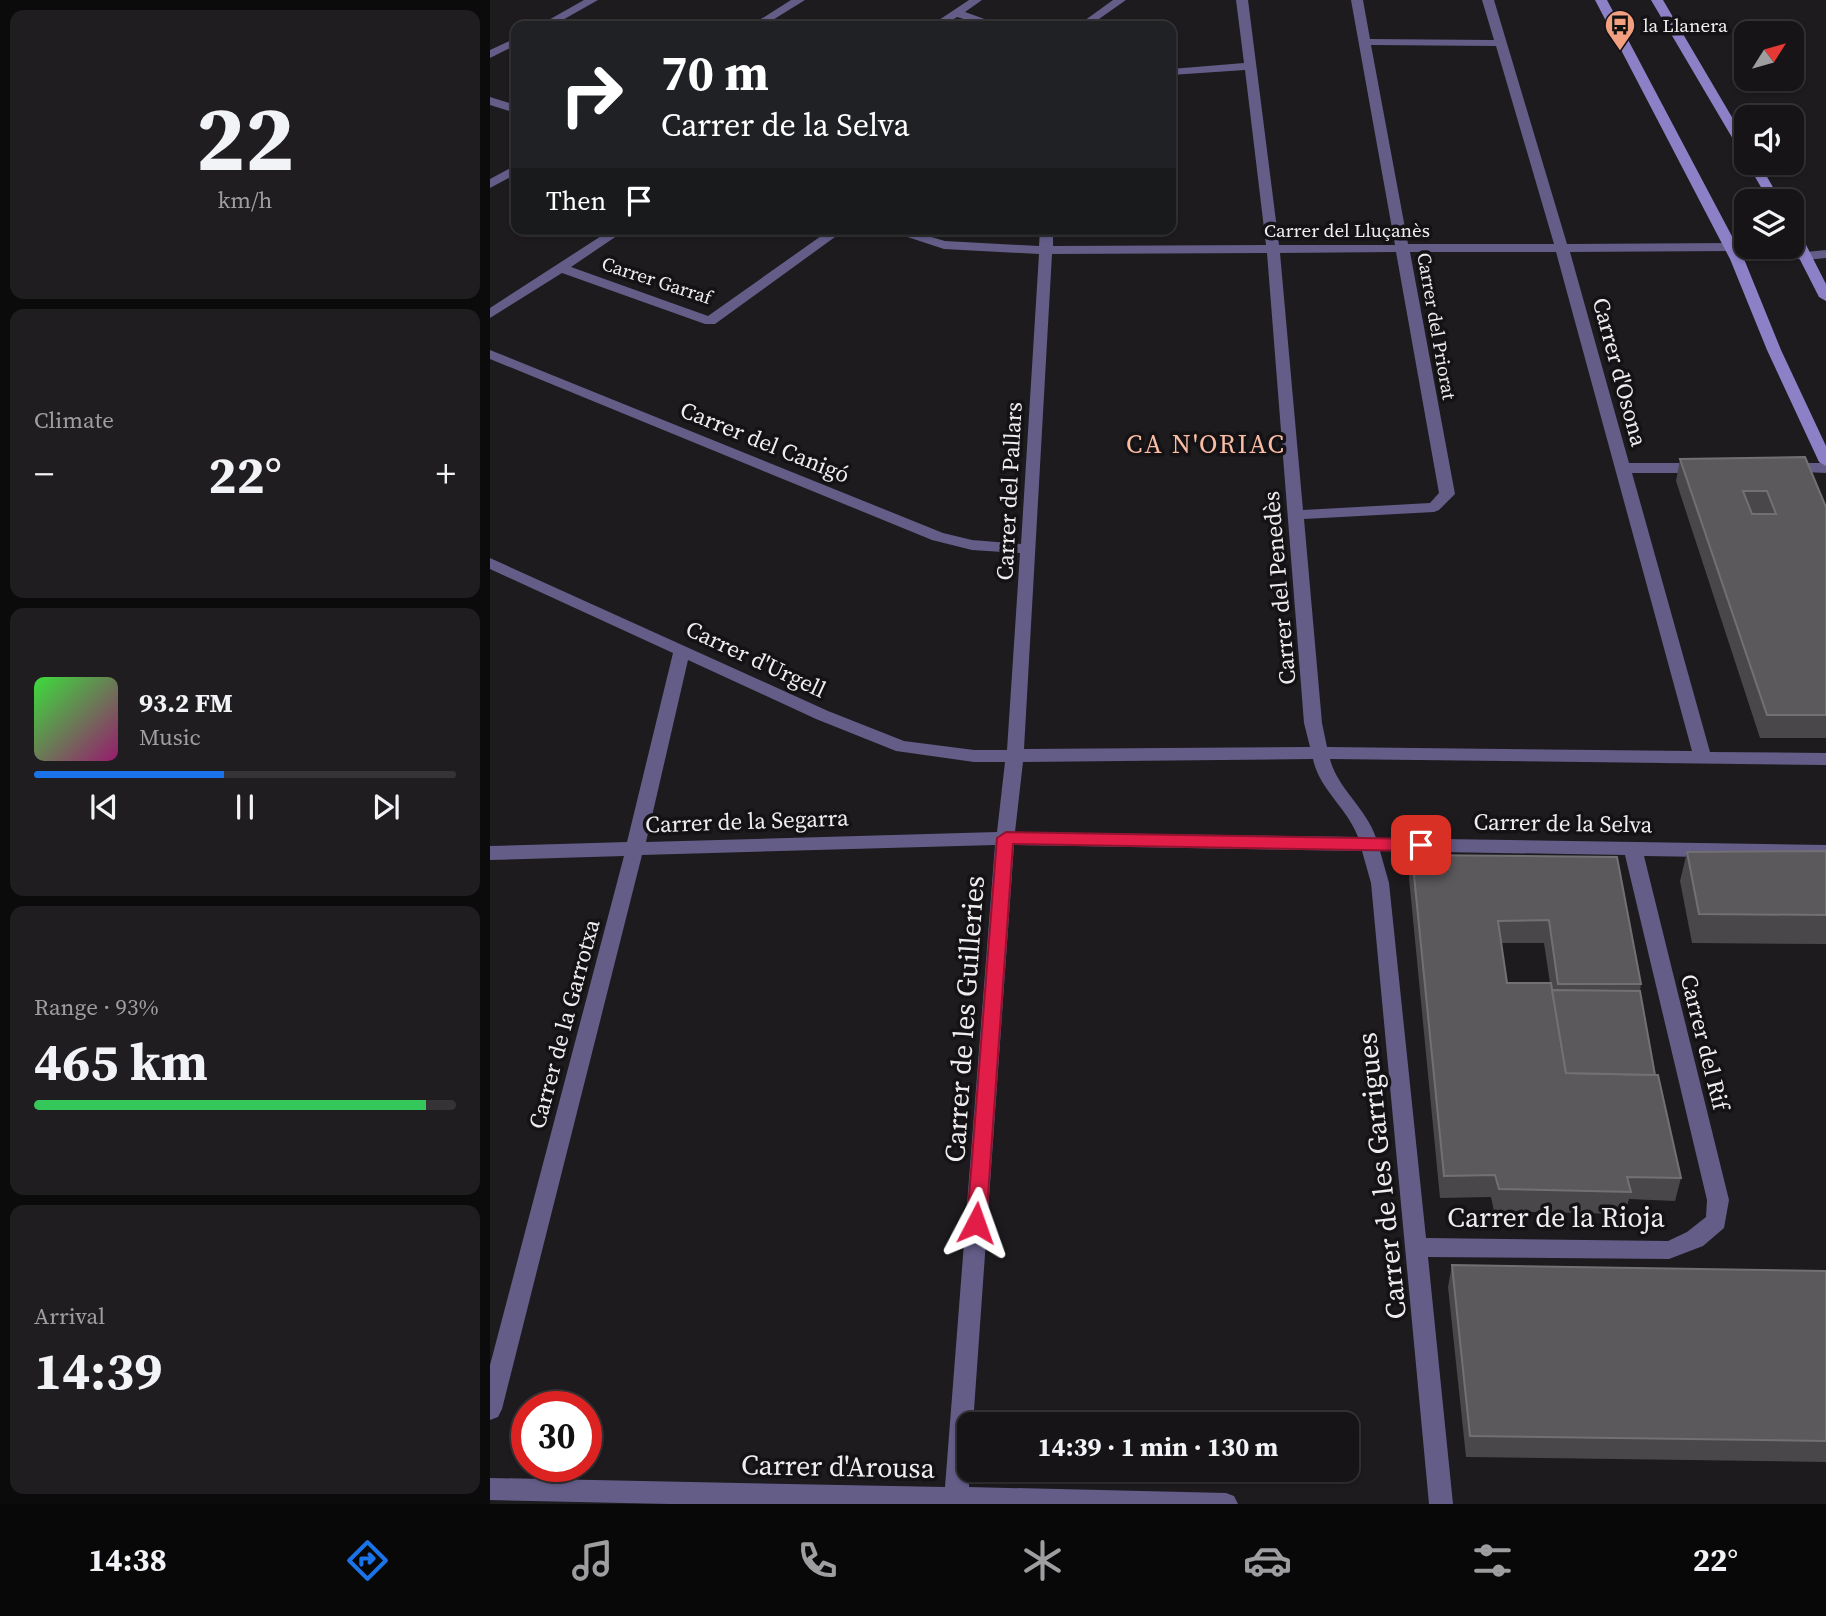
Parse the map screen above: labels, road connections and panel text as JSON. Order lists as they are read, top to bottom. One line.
{"streets":{"street":["Carrer del Lluçanès","Carrer Garraf","Carrer del Priorat","Carrer d'Osona","Carrer del Canigó","Carrer del Pallars","Carrer del Penedès","Carrer d'Urgell","Carrer de la Segarra","Carrer de la Selva","Carrer de les Guilleries","Carrer de la Garrotxa","Carrer del Rif","Carrer de les Garrigues","Carrer de la Rioja","Carrer d'Arousa"]},"crossings":[["Carrer del Lluçanès","Carrer del Priorat"],["Carrer del Lluçanès","Carrer d'Osona"],["Carrer del Lluçanès","Carrer del Pallars"],["Carrer del Lluçanès","Carrer del Penedès"],["Carrer del Priorat","Carrer del Penedès"],["Carrer del Canigó","Carrer del Pallars"],["Carrer del Pallars","Carrer d'Urgell"],["Carrer del Pallars","Carrer de la Segarra"],["Carrer del Pallars","Carrer de la Selva"],["Carrer del Pallars","Carrer de les Guilleries"],["Carrer del Penedès","Carrer de la Selva"],["Carrer del Penedès","Carrer de les Garrigues"],["Carrer d'Urgell","Carrer de la Garrotxa"],["Carrer de la Segarra","Carrer de la Selva"],["Carrer de la Segarra","Carrer de les Guilleries"],["Carrer de la Segarra","Carrer de la Garrotxa"],["Carrer de la Selva","Carrer de les Guilleries"],["Carrer de la Selva","Carrer del Rif"],["Carrer de la Selva","Carrer de les Garrigues"],["Carrer de les Guilleries","Carrer d'Arousa"],["Carrer del Rif","Carrer de la Rioja"],["Carrer de les Garrigues","Carrer de la Rioja"]],"districts":["CA N'ORIAC"],"places":{"bus stop":["la Llanera"]},"north":"top right","page":{"tile":[["22","km/h"],"Climate",["Range · 93%","465 km"],["Arrival","14:39"]],"turn":["70 m","Carrer de la Selva"],"then":"Then","heat":["−","22°","+"],"song":["93.2 FM","Music"],"limit":"30","trip":"14:39 · 1 min · 130 m","tabs":["14:38","22°"]}}
